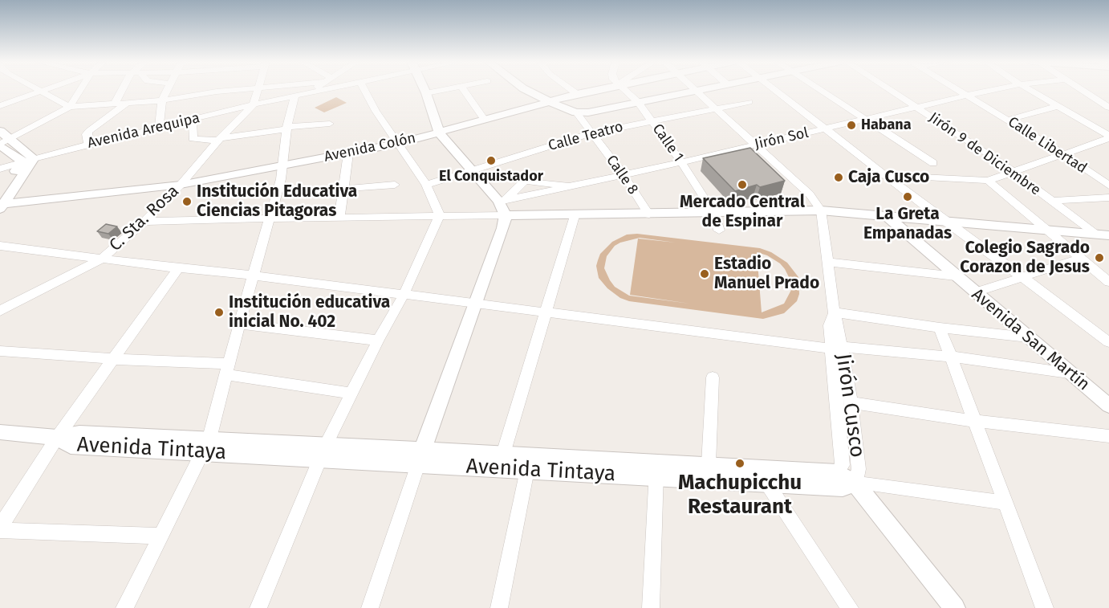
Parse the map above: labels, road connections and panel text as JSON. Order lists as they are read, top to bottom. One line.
{"streets":{"main road":["Avenida Colón","Avenida San Martín","Jirón Cusco","Avenida Tintaya"],"street":["Avenida Arequipa","Calle Teatro","Jirón Sol","Calle 1","Calle Libertad","Jirón 9 de Diciembre","Calle 8","C. Sta. Rosa"]},"crossings":[["Avenida Arequipa","C. Sta. Rosa"],["Calle Teatro","Calle 1"],["Calle Teatro","Calle 8"],["Jirón Sol","Calle 1"],["Jirón Sol","Calle Libertad"],["Jirón Sol","Jirón 9 de Diciembre"],["Jirón Sol","Calle 8"],["Avenida Colón","C. Sta. Rosa"],["Jirón Cusco","Avenida Tintaya"]],"places":["Habana","El Conquistador","Caja Cusco","Mercado Central de Espinar","La Greta Empanadas","Institución Educativa Ciencias Pitagoras","Colegio Sagrado Corazon de Jesus","Estadio Manuel Prado","Institución educativa inicial No. 402","Machupicchu Restaurant"]}
